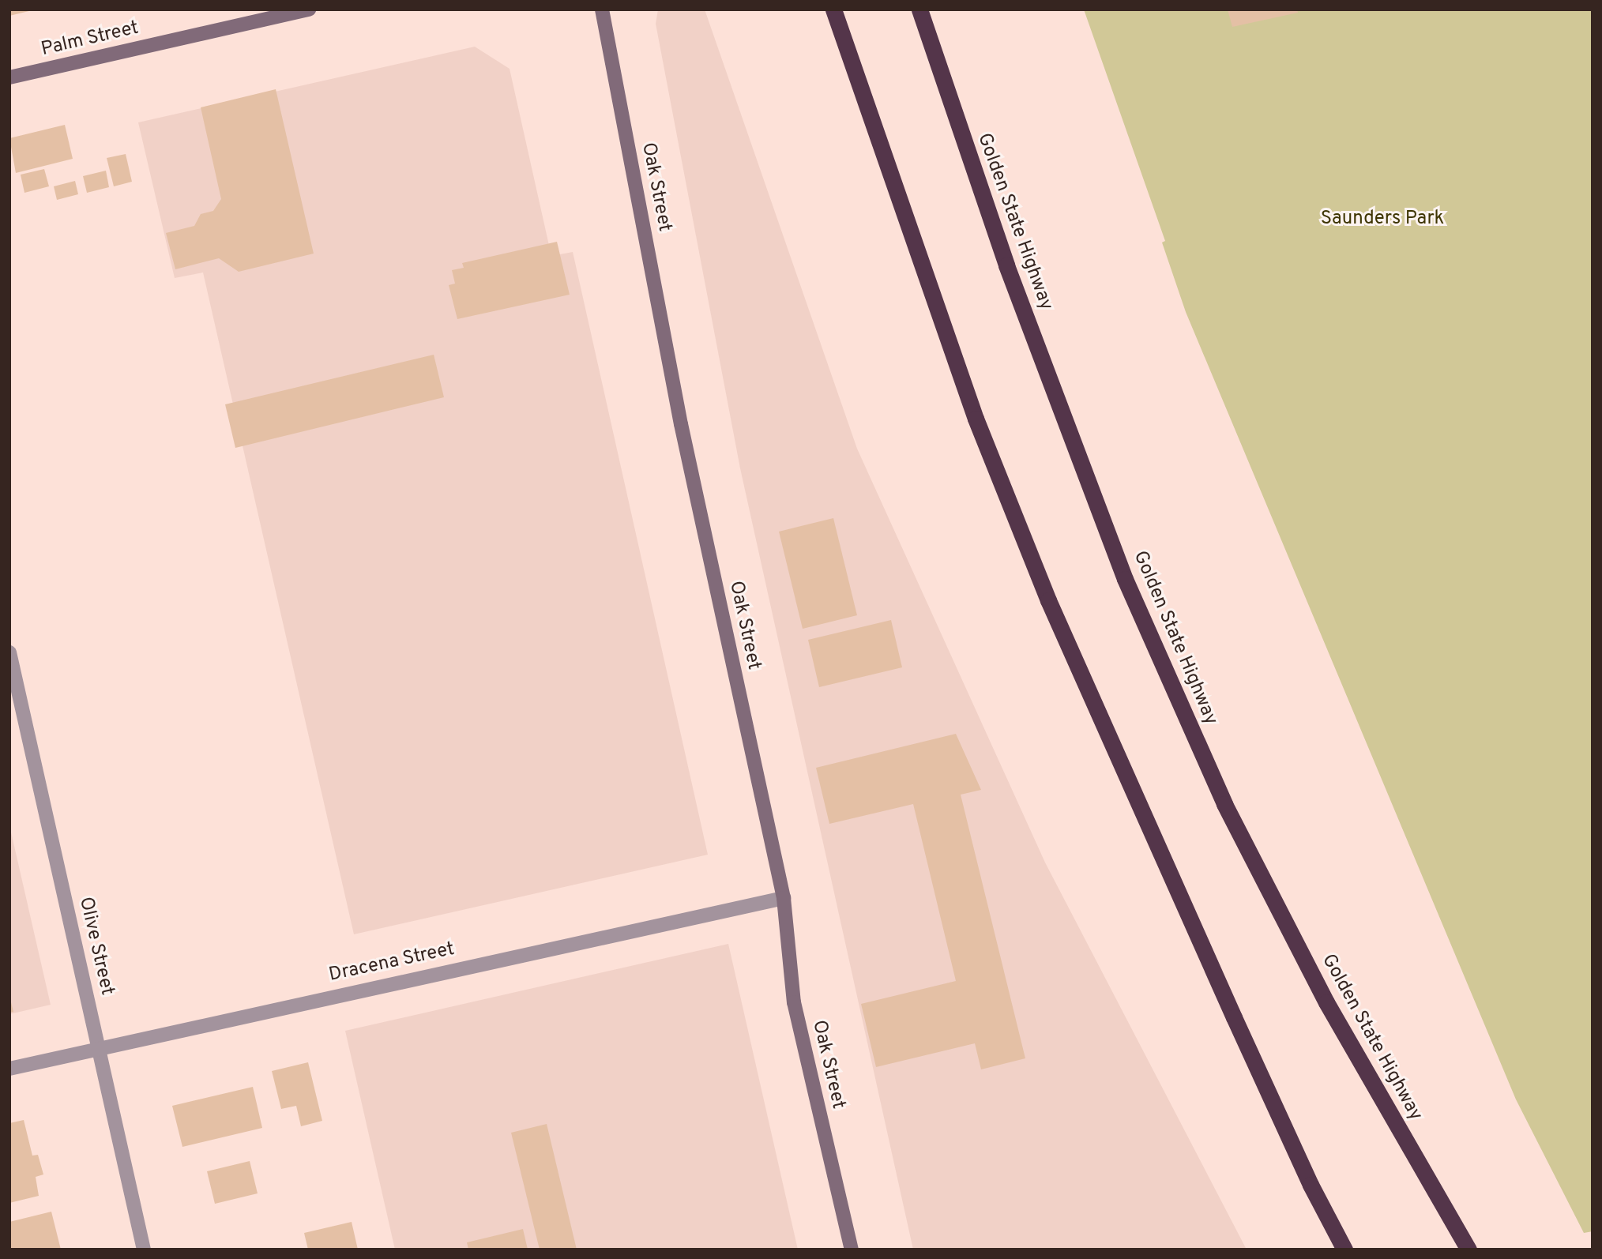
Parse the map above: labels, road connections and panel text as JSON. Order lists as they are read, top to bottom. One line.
{"streets":{"highway":["Golden State Highway"],"main road":["Palm Street","Oak Street"],"street":["Olive Street","Dracena Street"]},"crossings":[["Oak Street","Dracena Street"],["Olive Street","Dracena Street"]],"parks":["Saunders Park"]}
